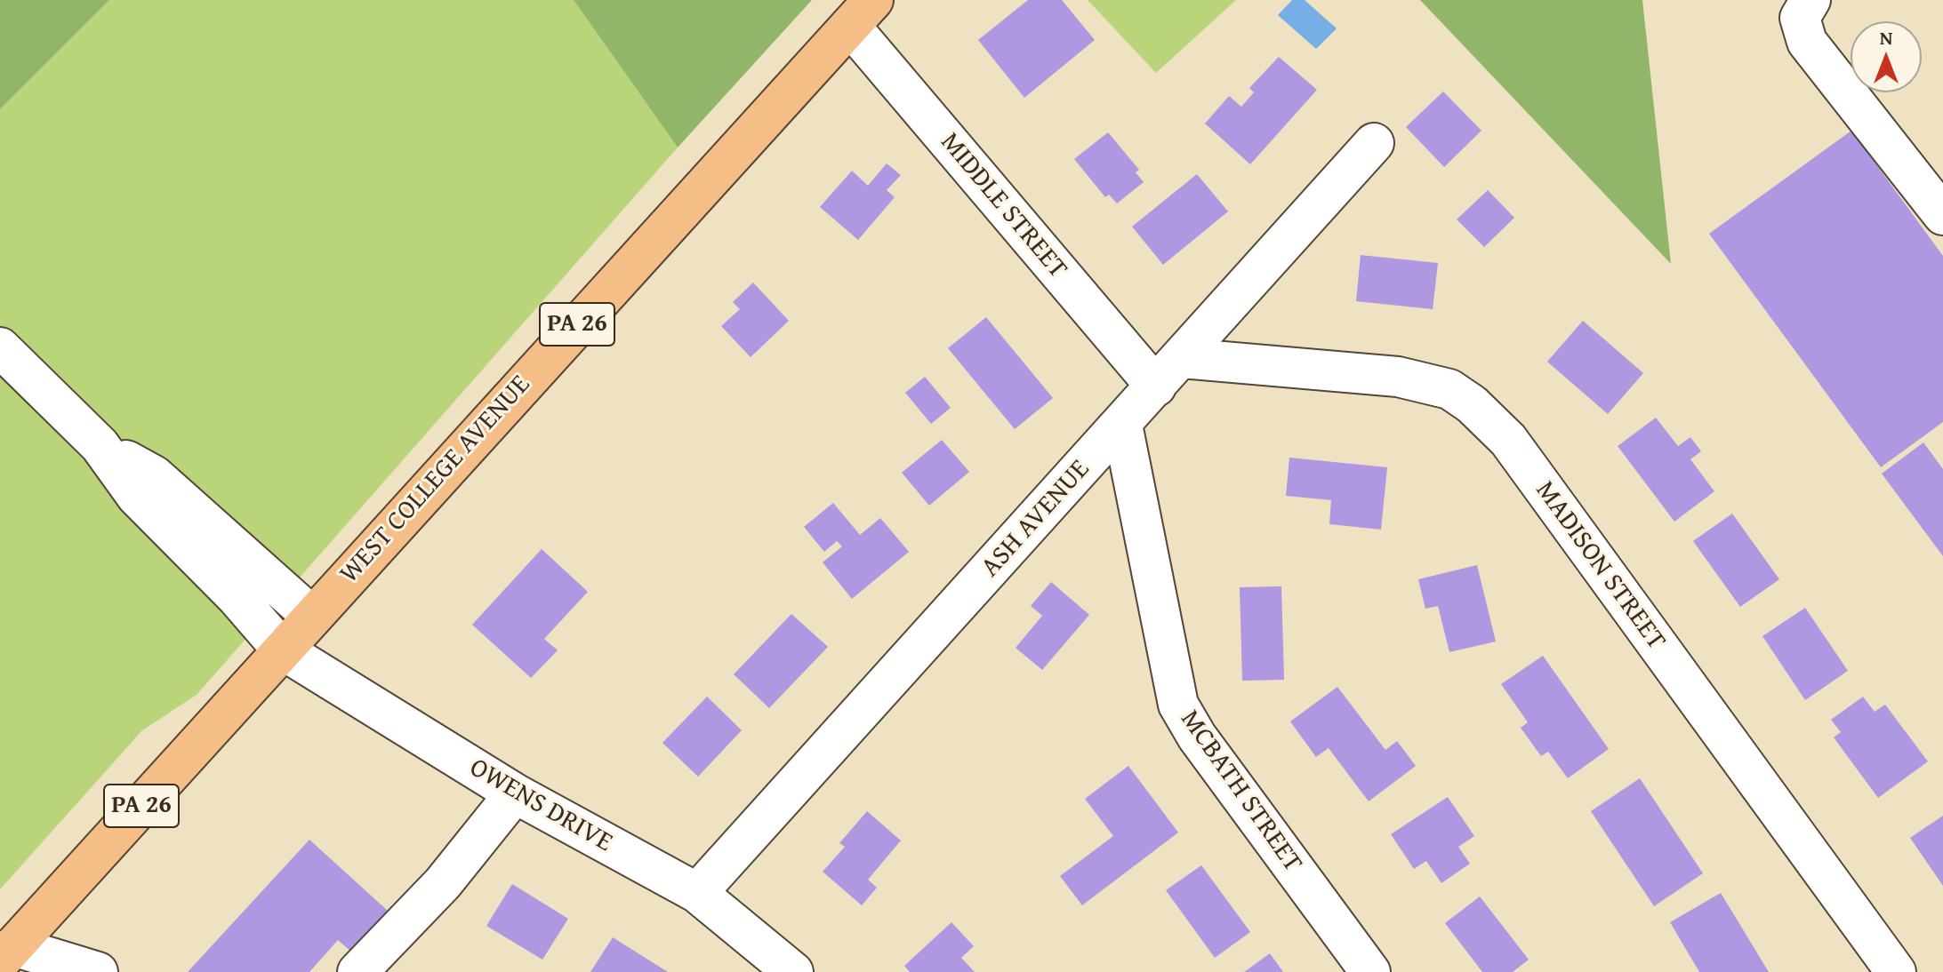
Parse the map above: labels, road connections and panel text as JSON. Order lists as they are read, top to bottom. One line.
{"streets":{"main road":["PA 26","WEST COLLEGE AVENUE"],"street":["MIDDLE STREET","ASH AVENUE","MADISON STREET","MCBATH STREET","OWENS DRIVE"]},"crossings":[["MIDDLE STREET","WEST COLLEGE AVENUE"],["MIDDLE STREET","ASH AVENUE"],["WEST COLLEGE AVENUE","OWENS DRIVE"],["ASH AVENUE","MADISON STREET"],["ASH AVENUE","MCBATH STREET"],["ASH AVENUE","OWENS DRIVE"]],"north":"top"}
